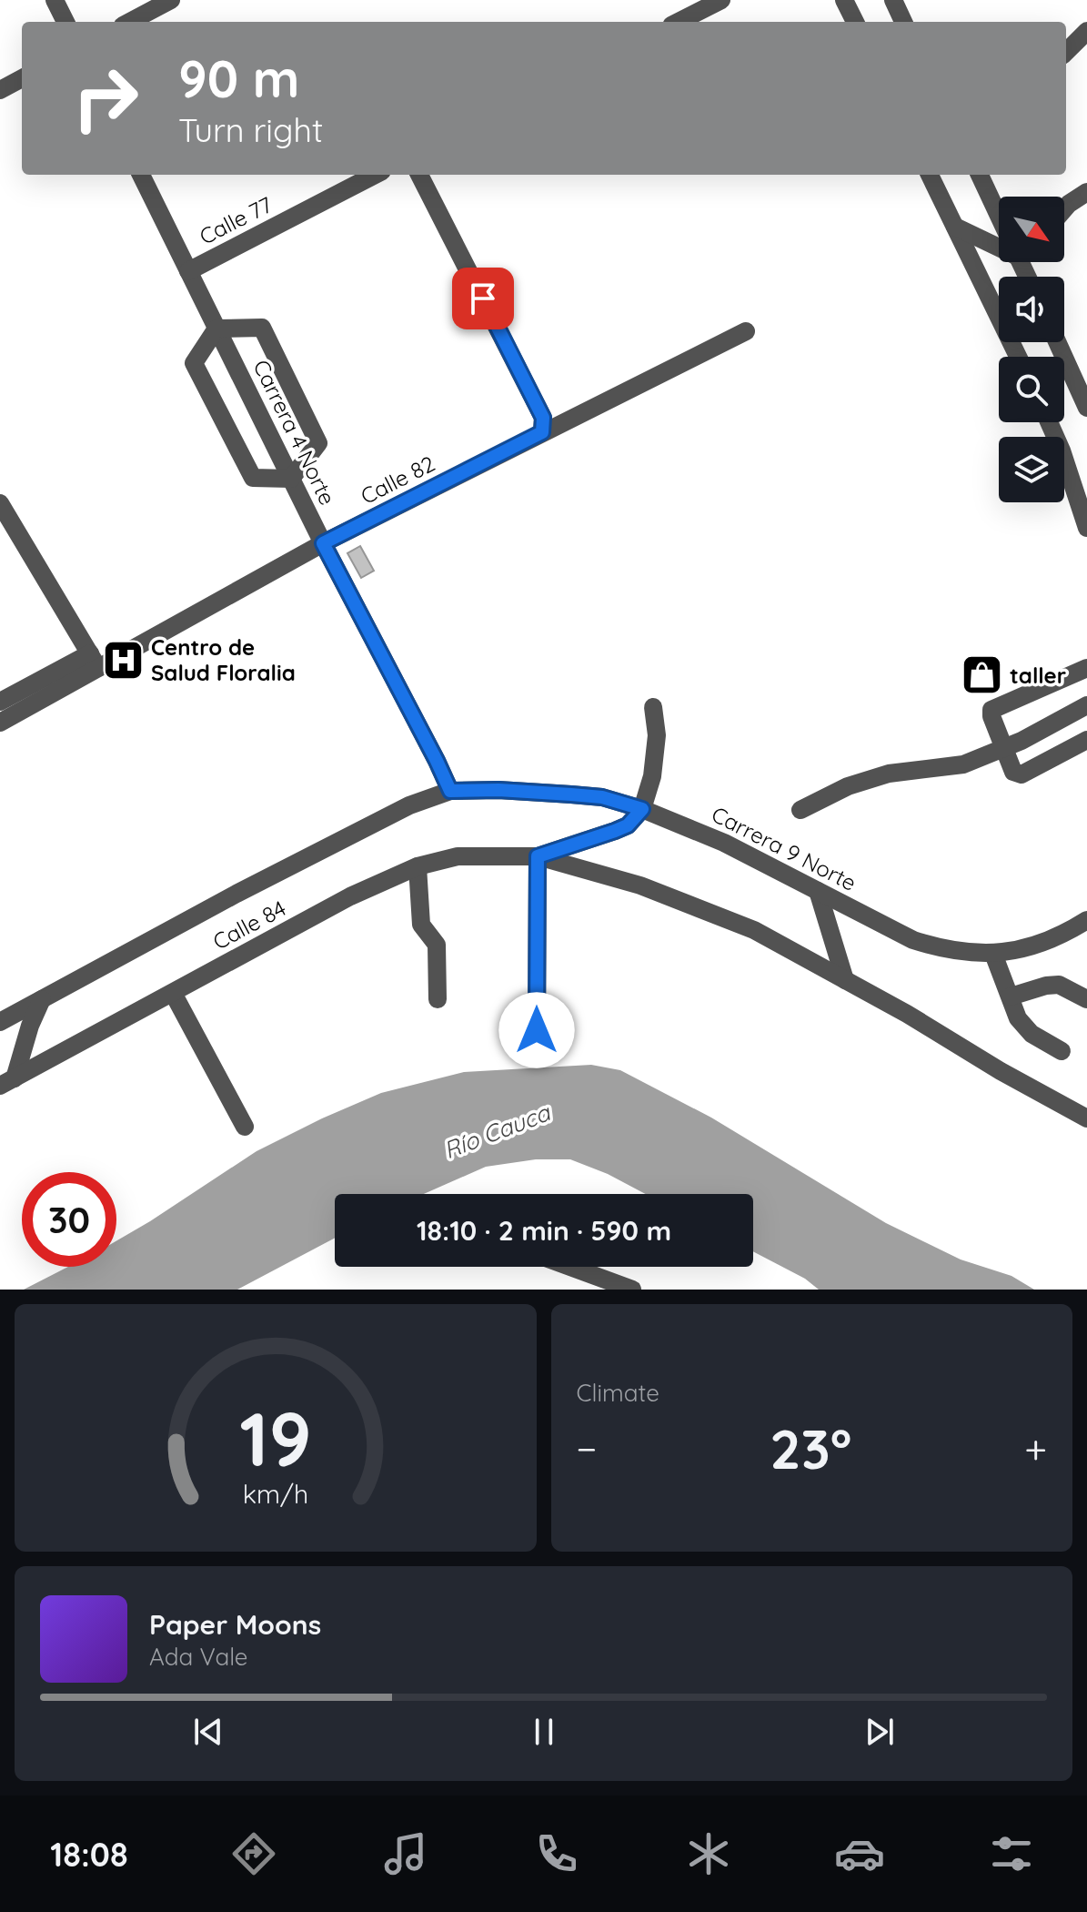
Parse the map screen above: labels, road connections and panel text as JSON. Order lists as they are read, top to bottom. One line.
{"streets":{"street":["Calle 77","Carrera 4 Norte","Calle 82","Carrera 9 Norte","Calle 84"]},"crossings":[["Calle 77","Carrera 4 Norte"],["Carrera 4 Norte","Calle 82"],["Carrera 4 Norte","Carrera 9 Norte"],["Carrera 4 Norte","Calle 84"],["Carrera 9 Norte","Calle 84"]],"water":["Río Cauca"],"places":{"hospital":["Centro de Salud Floralia"],"shop":["taller"]},"north":"bottom right","page":{"turn":["90 m","Turn right"],"limit":"30","trip":"18:10 · 2 min · 590 m","tile":"Climate","heat":["−","23°","+"],"song":["Paper Moons","Ada Vale"],"tabs":"18:08","gauge":["19","km/h"]}}
